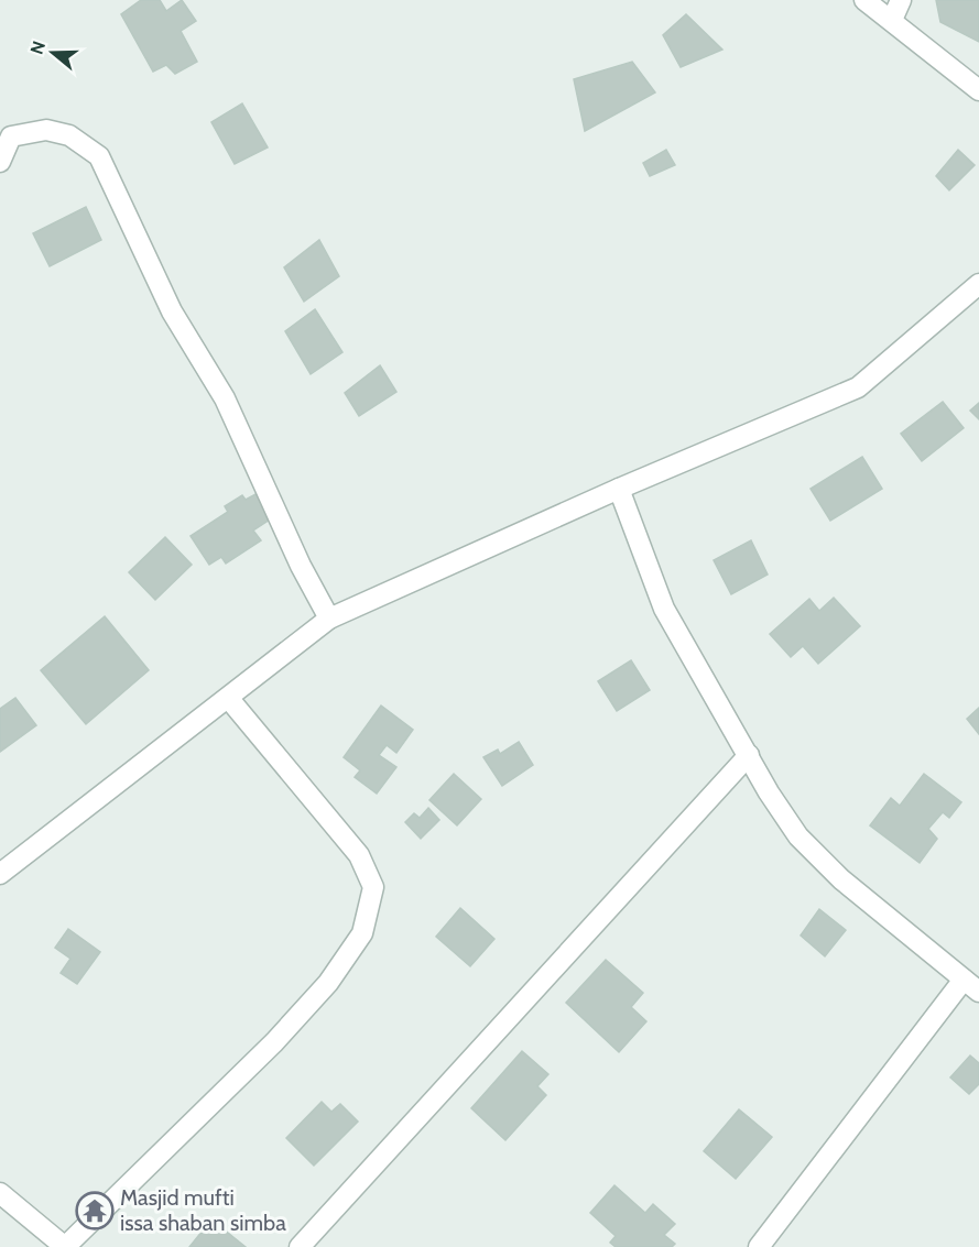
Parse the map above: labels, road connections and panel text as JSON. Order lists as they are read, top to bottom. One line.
{"places":{"temple":["Masjid mufti issa shaban simba"]},"north":"left"}
